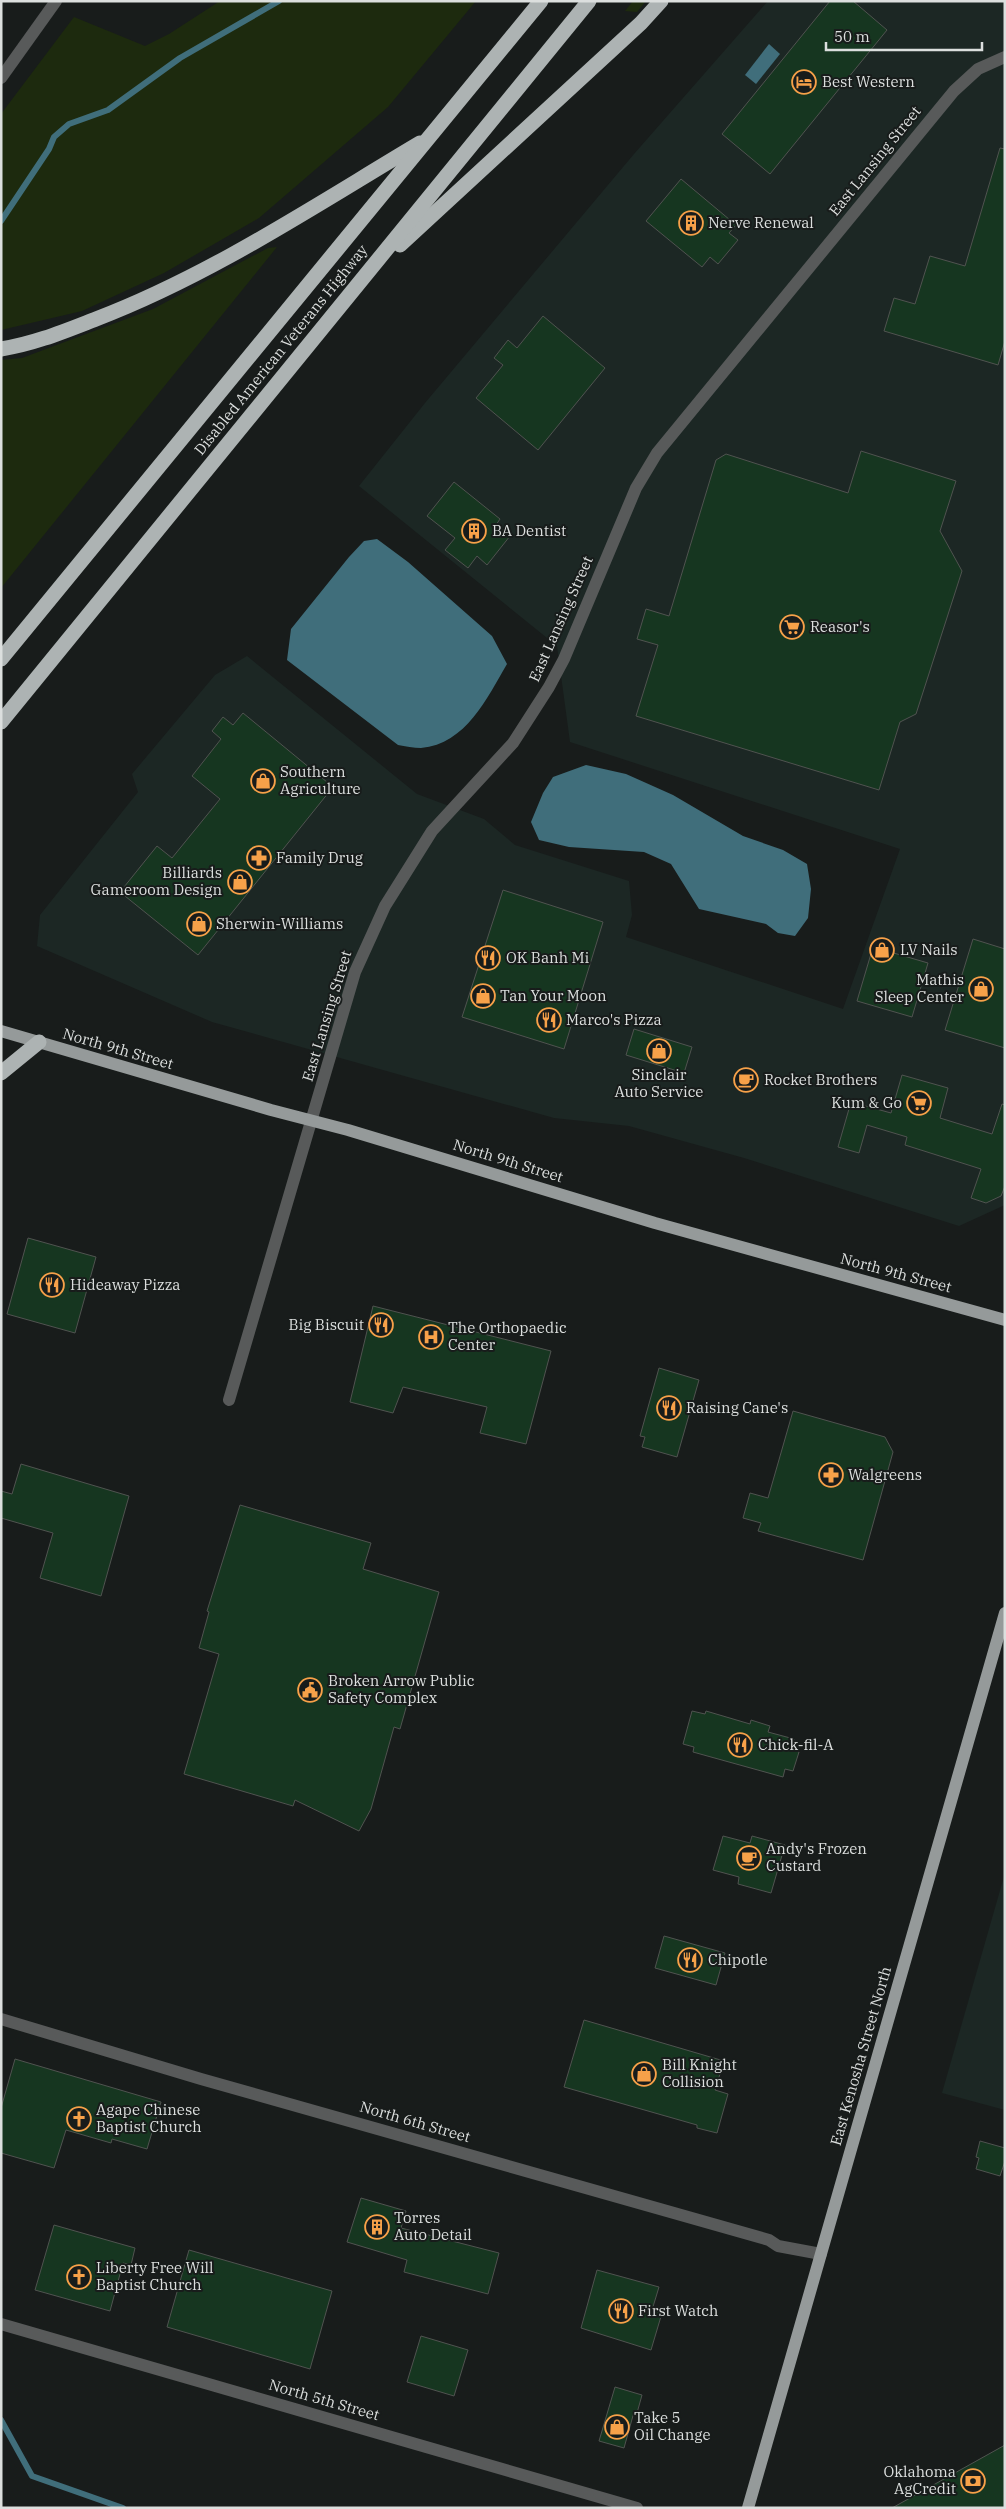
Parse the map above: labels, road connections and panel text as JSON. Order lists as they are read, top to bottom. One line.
{"streets":{"highway":["Disabled American Veterans Highway"],"main road":["North 9th Street","East Kenosha Street North"],"street":["East Lansing Street","North 6th Street","North 5th Street"]},"crossings":[["East Lansing Street","North 9th Street"],["East Kenosha Street North","North 6th Street"]],"places":{"hotel":["Best Western"],"building":["Nerve Renewal","BA Dentist","Torres Auto Detail"],"supermarket":["Reasor's","Kum & Go"],"shop":["Southern Agriculture","Billiards Gameroom Design","Sherwin-Williams","LV Nails","Mathis Sleep Center","Tan Your Moon","Sinclair Auto Service","Bill Knight Collision","Take 5 Oil Change"],"pharmacy":["Family Drug","Walgreens"],"restaurant":["OK Banh Mi","Marco's Pizza","Hideaway Pizza","Big Biscuit","Raising Cane's","Chick-fil-A","Chipotle","First Watch"],"cafe":["Rocket Brothers","Andy's Frozen Custard"],"hospital":["The Orthopaedic Center"],"public building":["Broken Arrow Public Safety Complex"],"church":["Agape Chinese Baptist Church","Liberty Free Will Baptist Church"],"bank":["Oklahoma AgCredit"]},"scale_bar":"50 m"}
